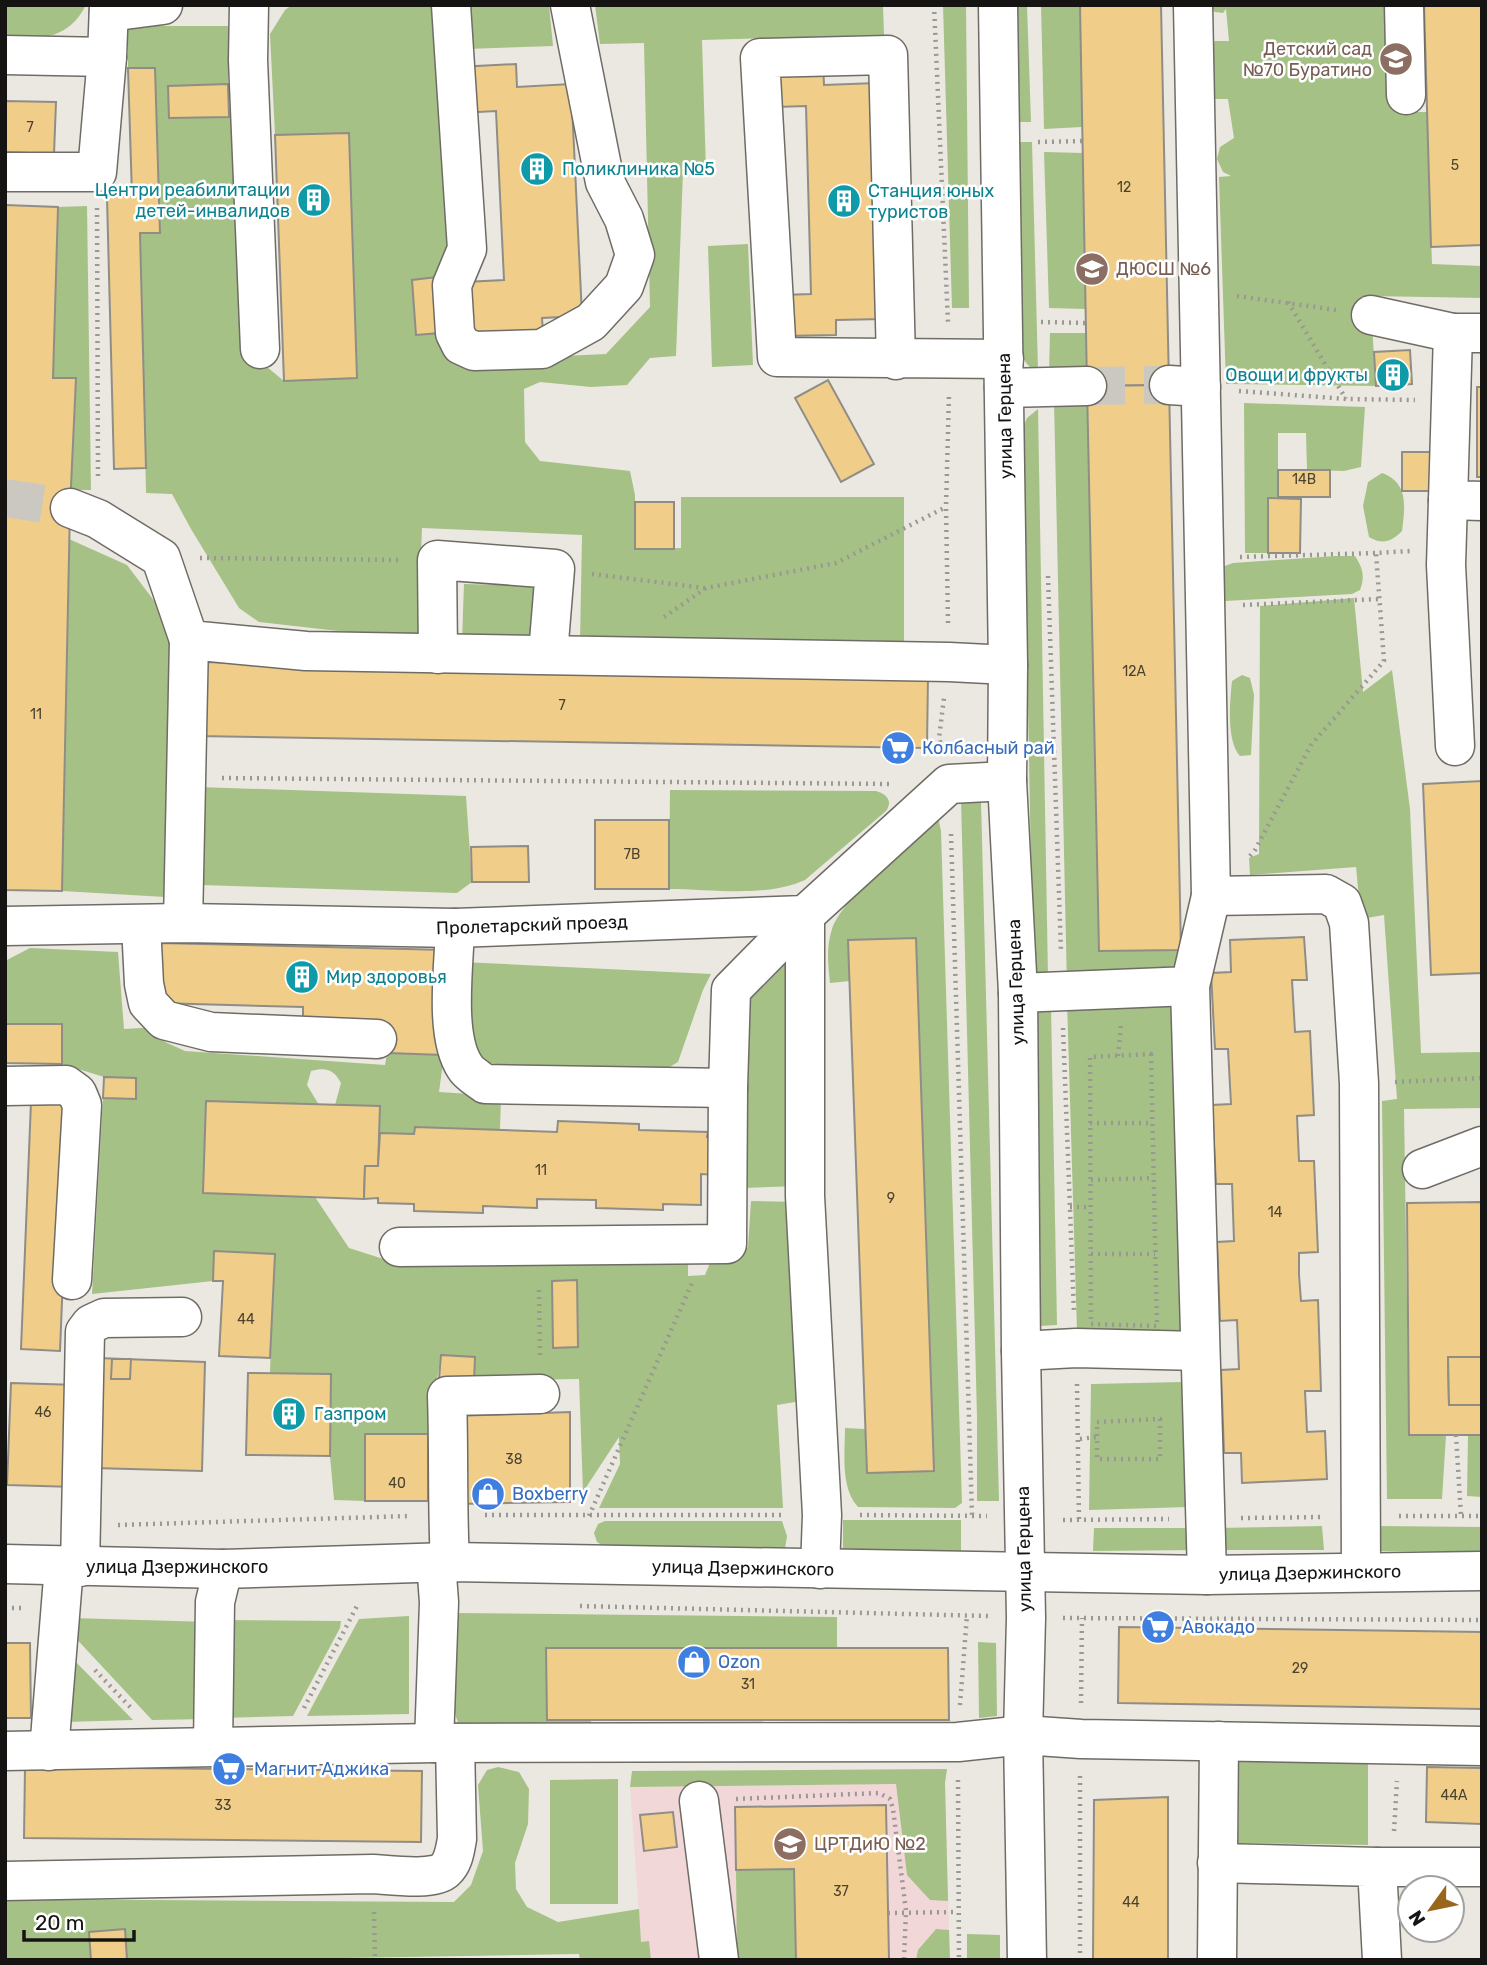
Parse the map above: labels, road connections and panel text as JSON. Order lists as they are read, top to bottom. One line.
{"streets":{"street":["улица Герцена","Пролетарский проезд","улица Дзержинского"]},"crossings":[["улица Герцена","улица Дзержинского"]],"places":{"school or university":["Детский сад №70 Буратино","ДЮСШ №6","ЦРТДиЮ №2"],"building":["Поликлиника №5","Центри реабилитации детей-инвалидов","Станция юных туристов","Овощи и фрукты","Мир здоровья","Газпром"],"supermarket":["Колбасный рай","Авокадо","Магнит Аджика"],"shop":["Boxberry","Ozon"]},"house_numbers":["7","5","12","14В","12А","7","11","7В","11","9","14","44","46","38","40","29","31","44А","33","37","44"],"scale_bar":"20 m","north":"bottom left"}
